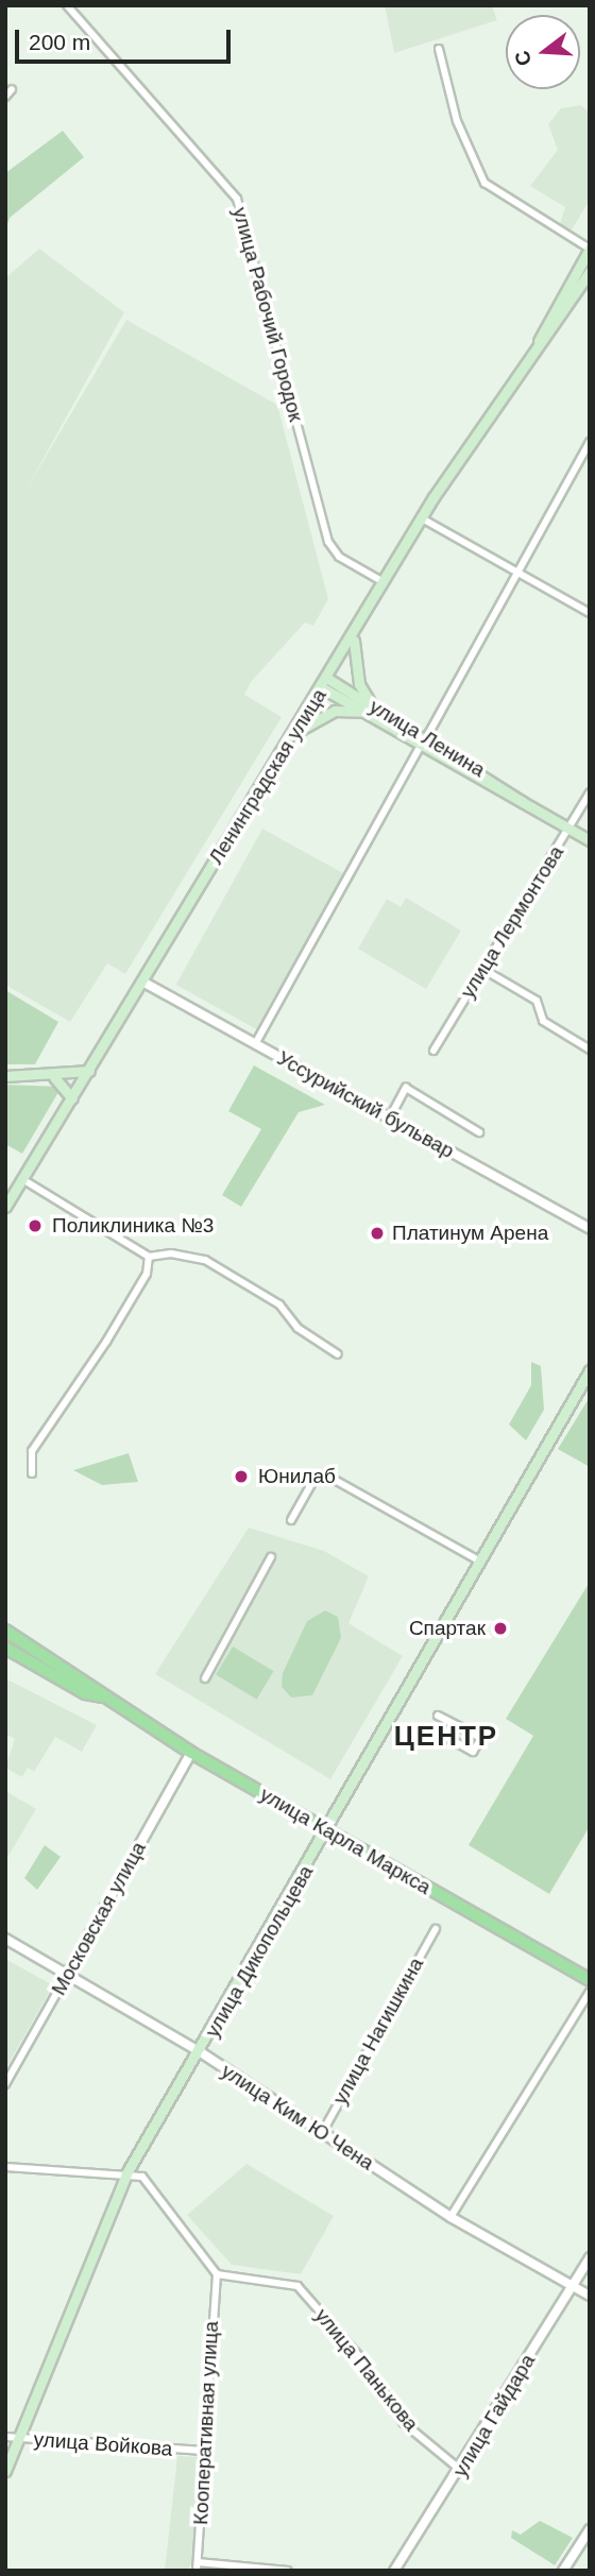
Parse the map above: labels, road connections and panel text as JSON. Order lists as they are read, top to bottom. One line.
{"streets":{"main road":["улица Ленина","Ленинградская улица","улица Карла Маркса","улица Дикопольцева"],"street":["улица Рабочий Городок","улица Лермонтова","Уссурийский бульвар","Московская улица","улица Нагишкина","улица Ким Ю Чена","улица Панькова","улица Гайдара","Кооперативная улица","улица Войкова"]},"crossings":[["улица Рабочий Городок","Ленинградская улица"],["улица Ленина","Ленинградская улица"],["улица Ленина","улица Лермонтова"],["Ленинградская улица","Уссурийский бульвар"],["улица Карла Маркса","Московская улица"],["улица Карла Маркса","улица Дикопольцева"],["Московская улица","улица Ким Ю Чена"],["улица Дикопольцева","улица Ким Ю Чена"],["улица Дикопольцева","улица Войкова"],["улица Нагишкина","улица Ким Ю Чена"],["улица Ким Ю Чена","улица Гайдара"],["улица Панькова","улица Гайдара"],["улица Панькова","Кооперативная улица"],["Кооперативная улица","улица Войкова"]],"districts":["ЦЕНТР"],"places":["Поликлиника №3","Платинум Арена","Юнилаб","Спартак"],"scale_bar":"200 m","north":"left"}
